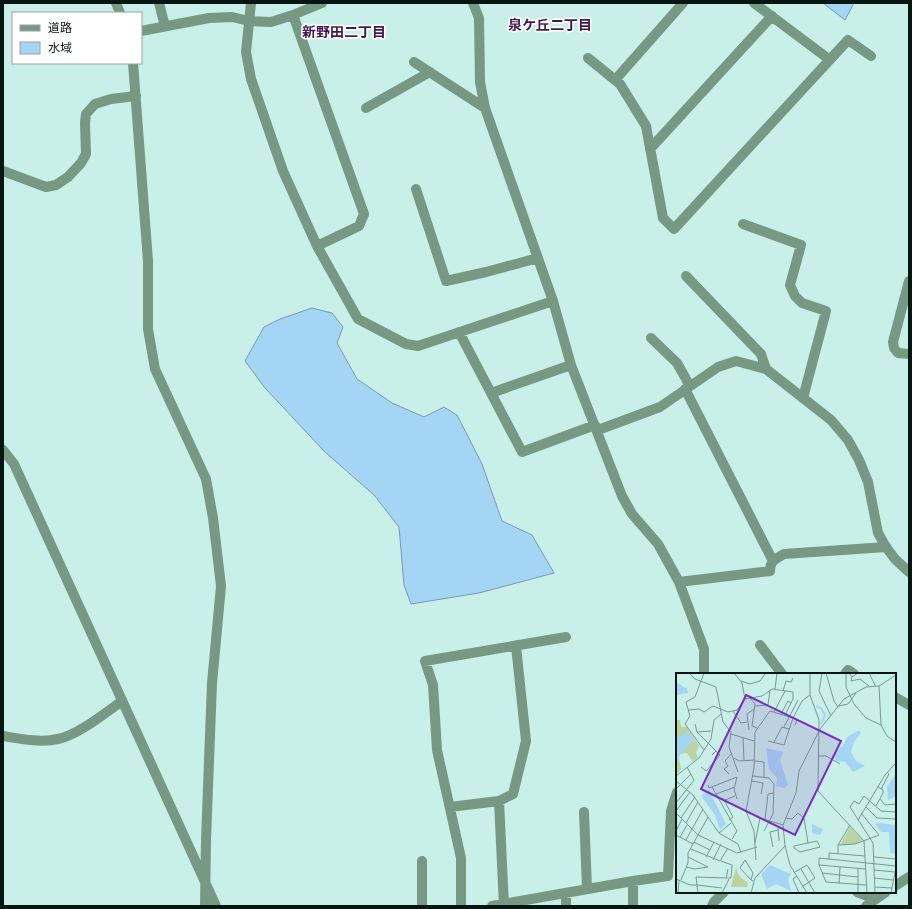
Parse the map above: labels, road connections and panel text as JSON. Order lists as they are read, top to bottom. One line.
{"districts":["泉ケ丘二丁目","新野田二丁目"],"legend":["道路","水域"]}
